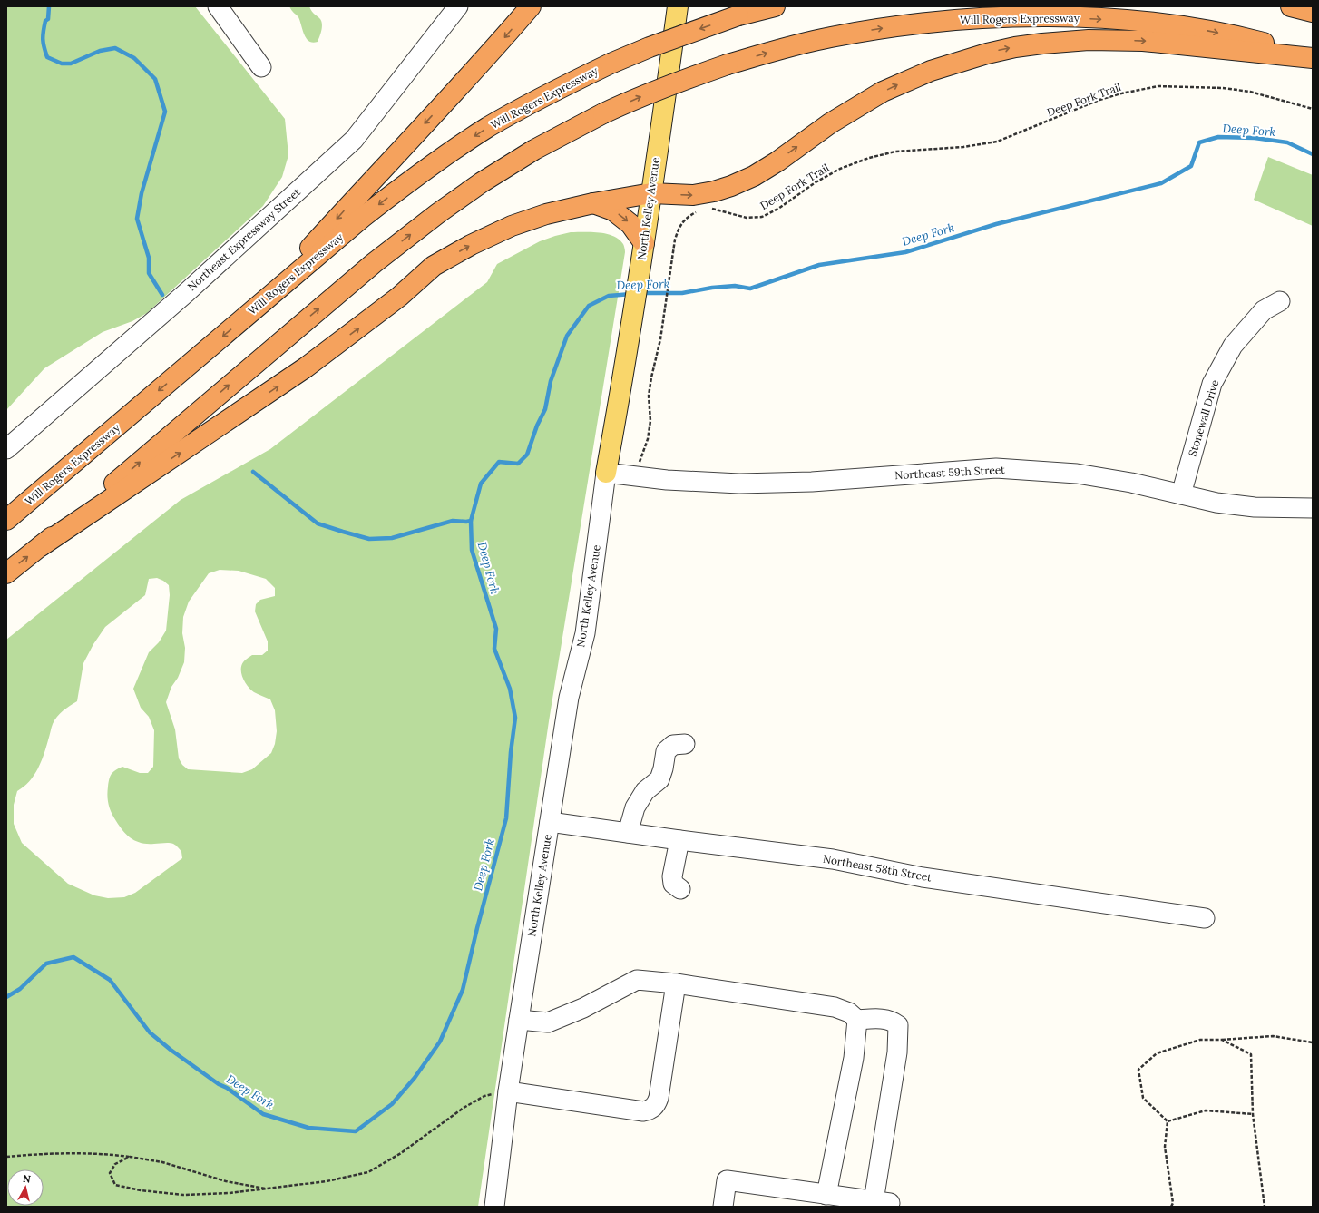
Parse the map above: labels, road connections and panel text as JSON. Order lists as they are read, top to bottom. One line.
{"streets":{"highway":["Will Rogers Expressway"],"main road":["North Kelley Avenue"],"street":["Northeast Expressway Street","Stonewall Drive","Northeast 59th Street","Northeast 58th Street"],"path":["Deep Fork Trail"]},"crossings":[["North Kelley Avenue","Northeast 59th Street"],["North Kelley Avenue","Northeast 58th Street"],["Stonewall Drive","Northeast 59th Street"]],"water":["Deep Fork"],"north":"top"}
